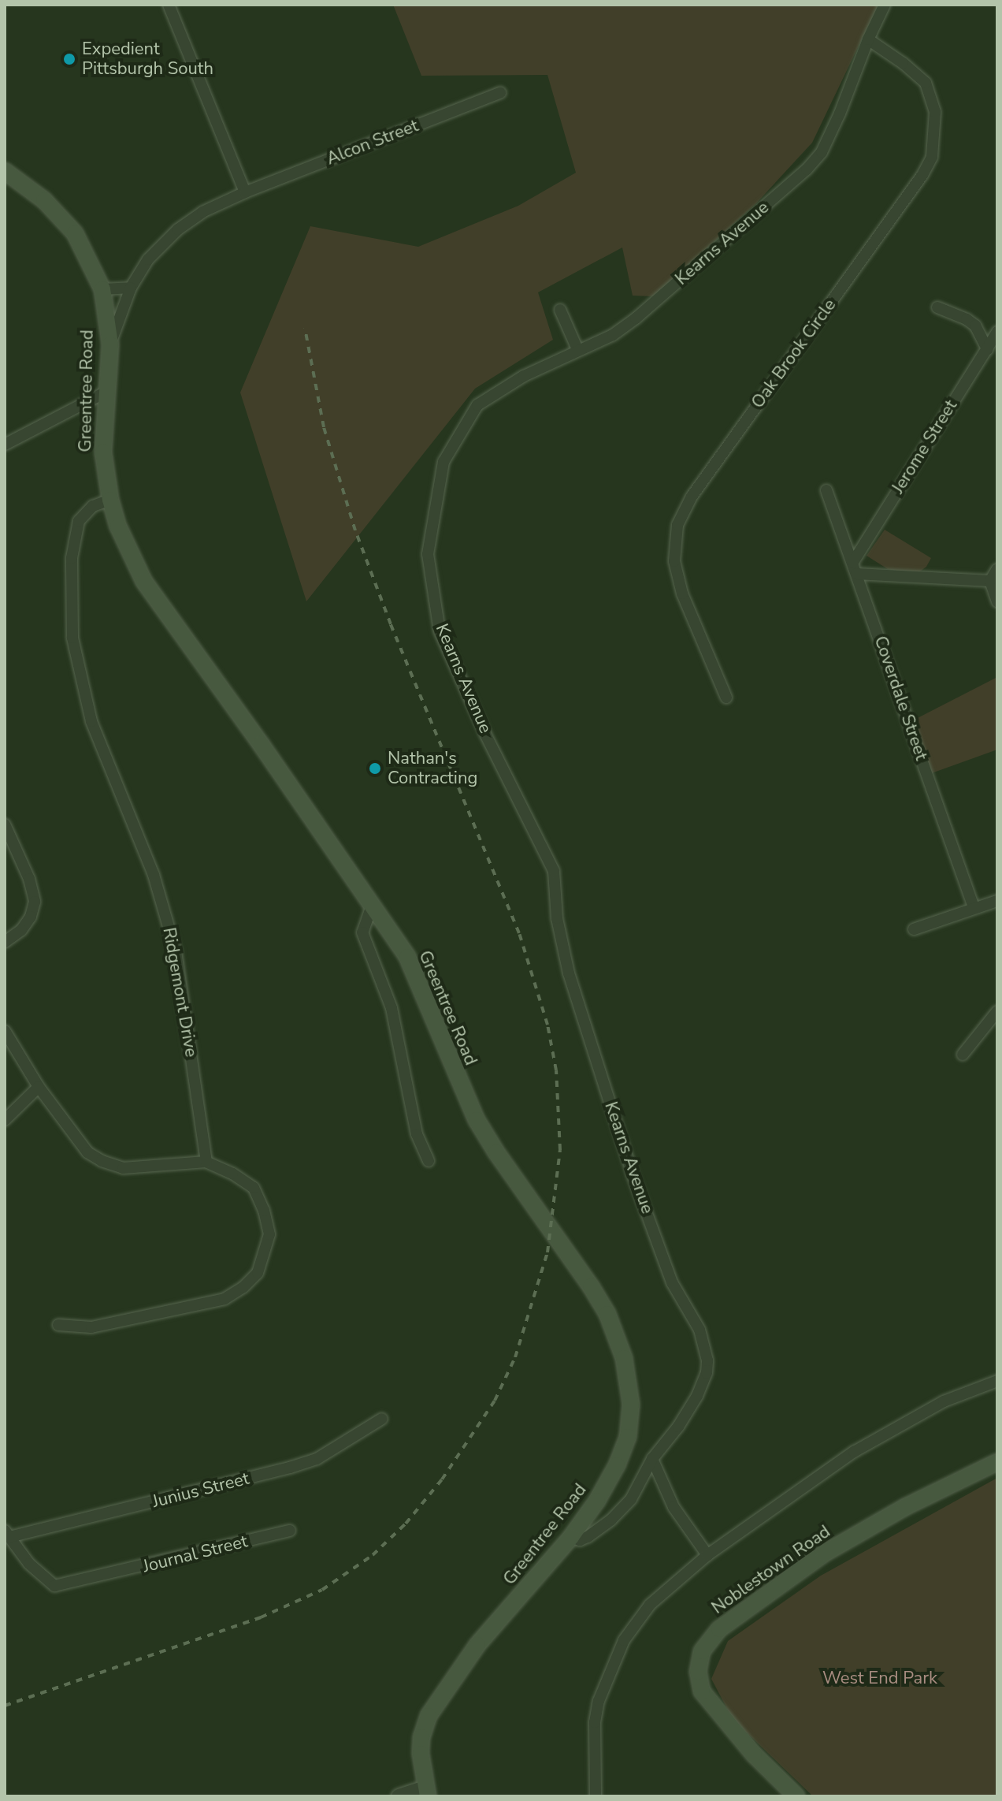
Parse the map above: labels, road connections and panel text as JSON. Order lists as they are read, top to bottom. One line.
{"streets":{"main road":["Greentree Road","Noblestown Road"],"street":["Alcon Street","Kearns Avenue","Oak Brook Circle","Jerome Street","Coverdale Street","Ridgemont Drive","Junius Street","Journal Street"]},"crossings":[["Alcon Street","Greentree Road"],["Kearns Avenue","Oak Brook Circle"],["Kearns Avenue","Greentree Road"],["Greentree Road","Ridgemont Drive"],["Jerome Street","Coverdale Street"],["Junius Street","Journal Street"]],"parks":["West End Park"],"places":["Expedient Pittsburgh South","Nathan's Contracting"]}
